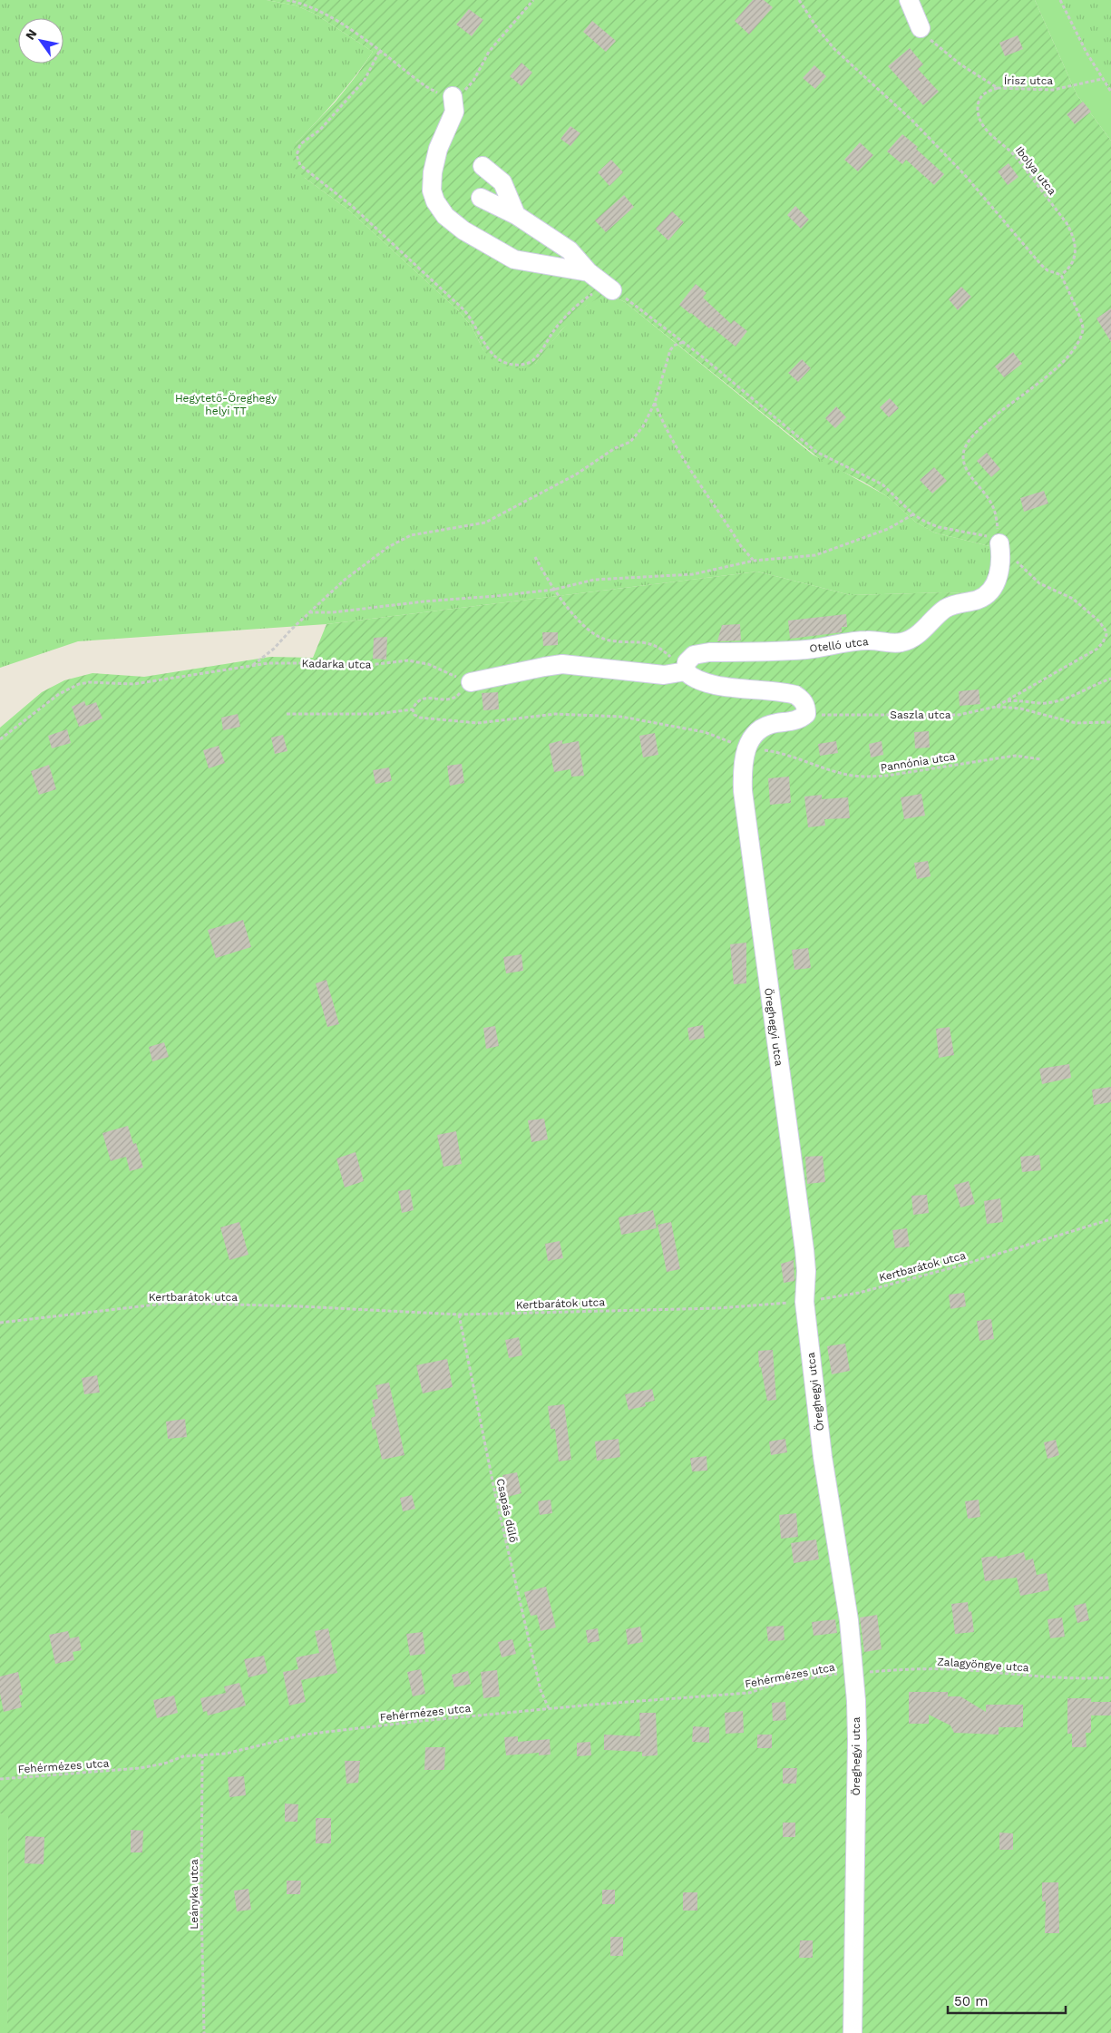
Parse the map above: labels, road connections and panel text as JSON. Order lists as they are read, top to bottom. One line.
{"streets":{"street":["Otelló utca","Öreghegyi utca"],"path":["Írisz utca","Ibolya utca","Kadarka utca","Saszla utca","Pannónia utca","Kertbarátok utca","Csapás dűlő","Zalagyöngye utca","Fehérmézes utca","Leányka utca"]},"crossings":[["Írisz utca","Ibolya utca"],["Otelló utca","Saszla utca"],["Pannónia utca","Öreghegyi utca"],["Öreghegyi utca","Kertbarátok utca"],["Öreghegyi utca","Zalagyöngye utca"],["Öreghegyi utca","Fehérmézes utca"],["Kertbarátok utca","Csapás dűlő"],["Csapás dűlő","Fehérmézes utca"],["Zalagyöngye utca","Fehérmézes utca"],["Fehérmézes utca","Leányka utca"]],"parks":["Hegytető-Öreghegy helyi TT"],"scale_bar":"50 m","north":"top left"}
